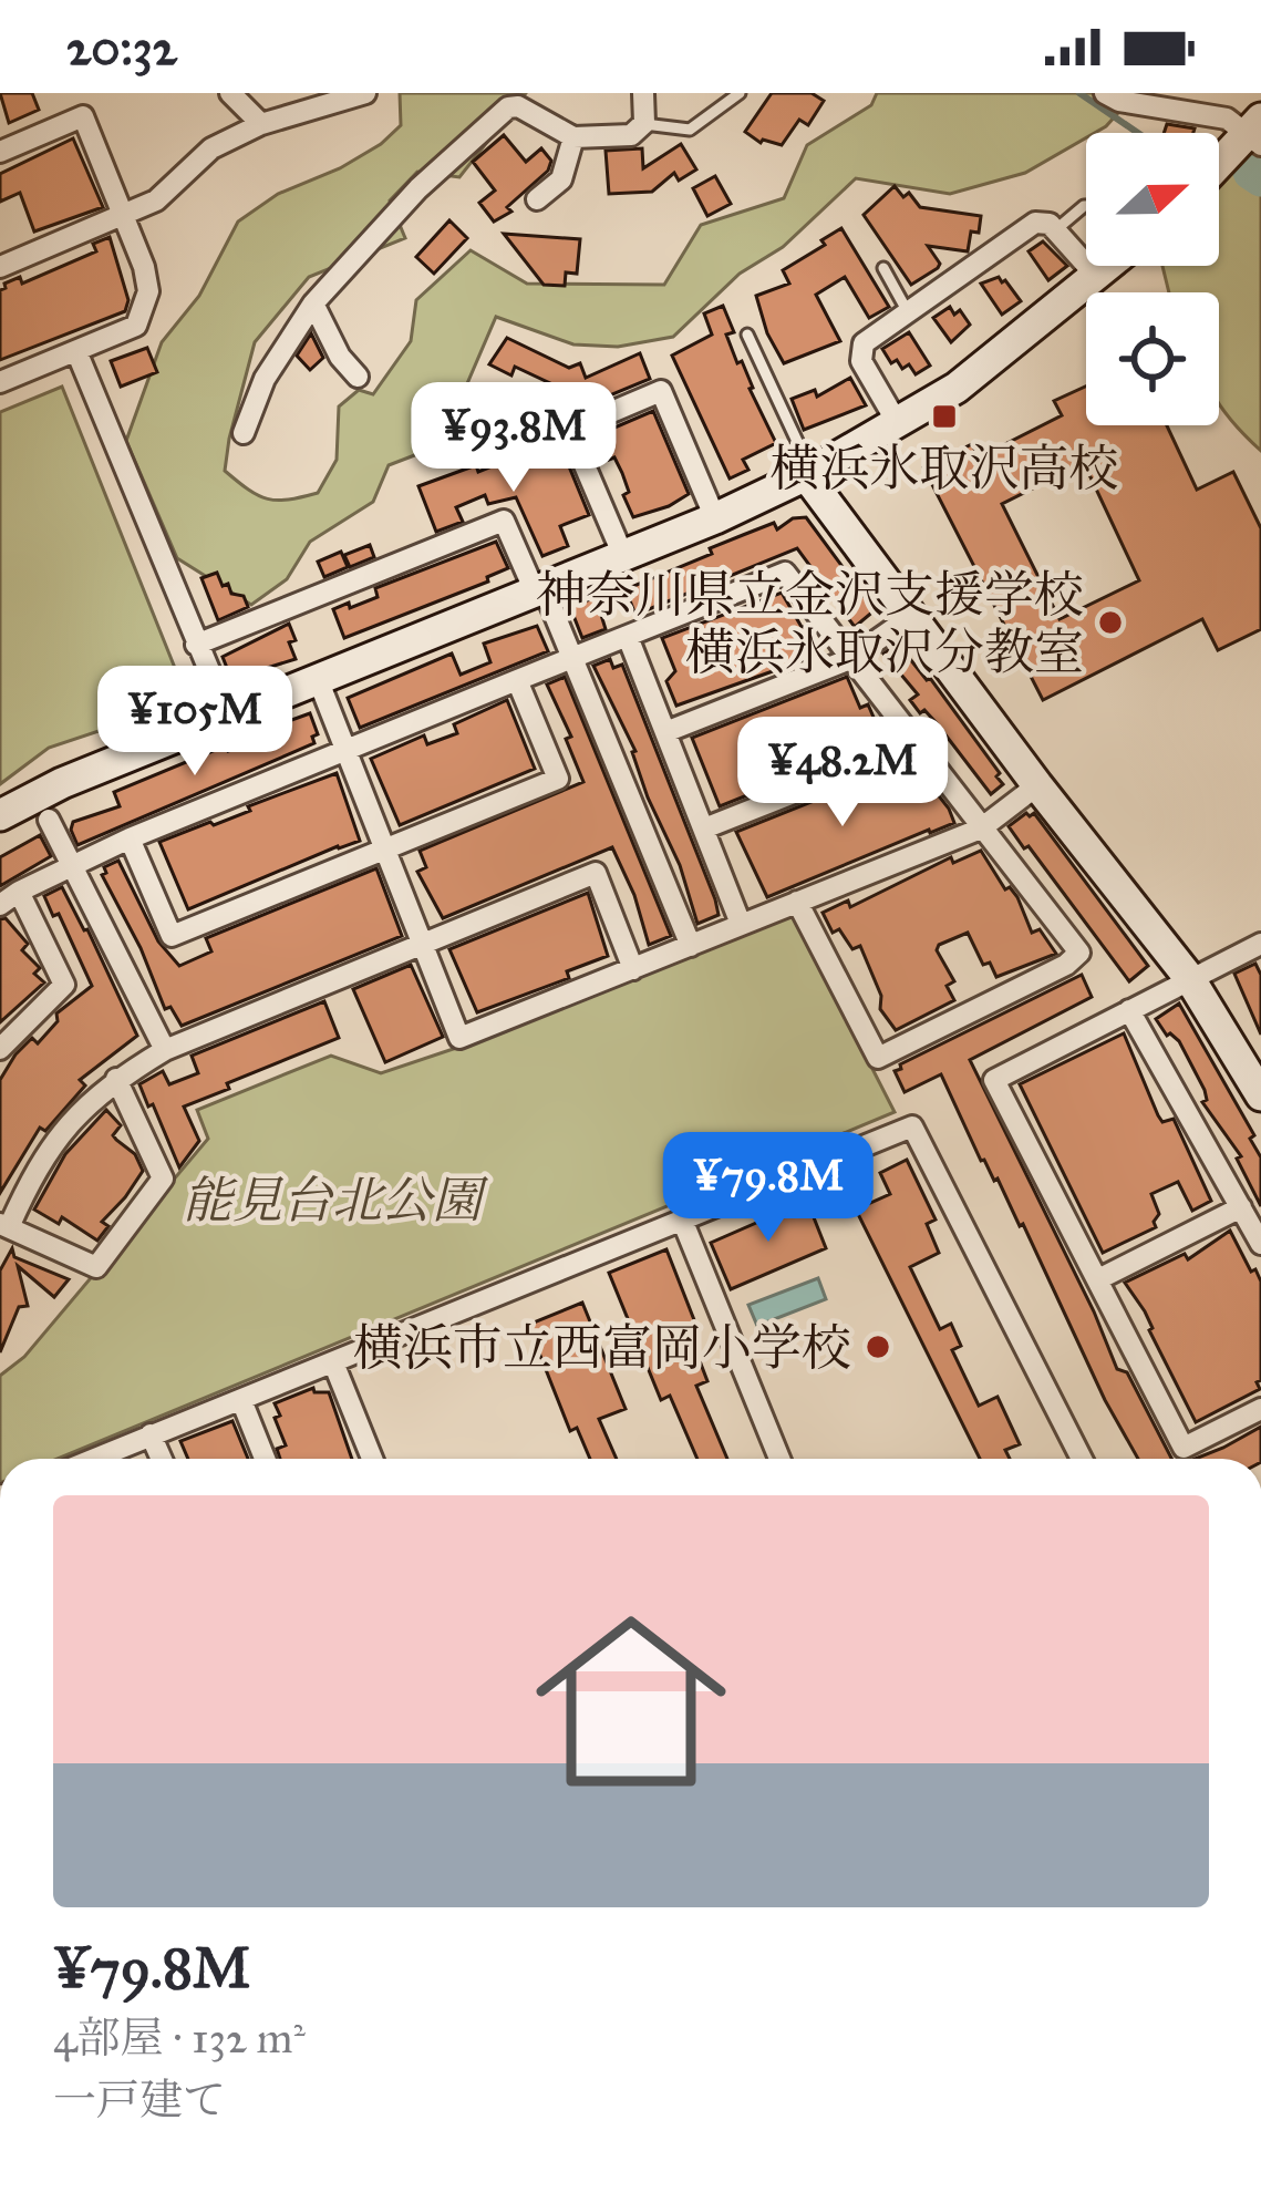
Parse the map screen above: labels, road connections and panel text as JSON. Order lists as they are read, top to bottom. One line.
{"parks":["能見台北公園"],"places":{"transit":["横浜氷取沢高校"],"other":["神奈川県立金沢支援学校 横浜氷取沢分教室","横浜市立西富岡小学校"]},"north":"right","page":{"status":"20:32","price":["¥93.8M","¥105M","¥48.2M","¥79.8M"],"list":[{"name":"¥79.8M","note":"4部屋 · 132 m² · 一戸建て"}]}}
